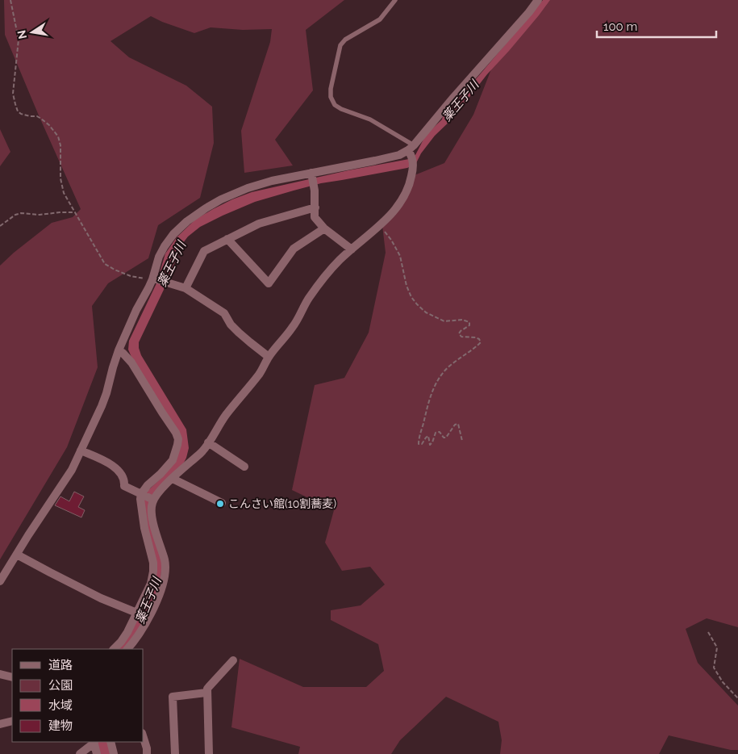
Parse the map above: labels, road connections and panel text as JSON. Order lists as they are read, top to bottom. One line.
{"water":["薬王子川"],"places":["こんさい館(10割蕎麦)"],"legend":["道路","公園","水域","建物"],"scale_bar":"100 m","north":"left"}
